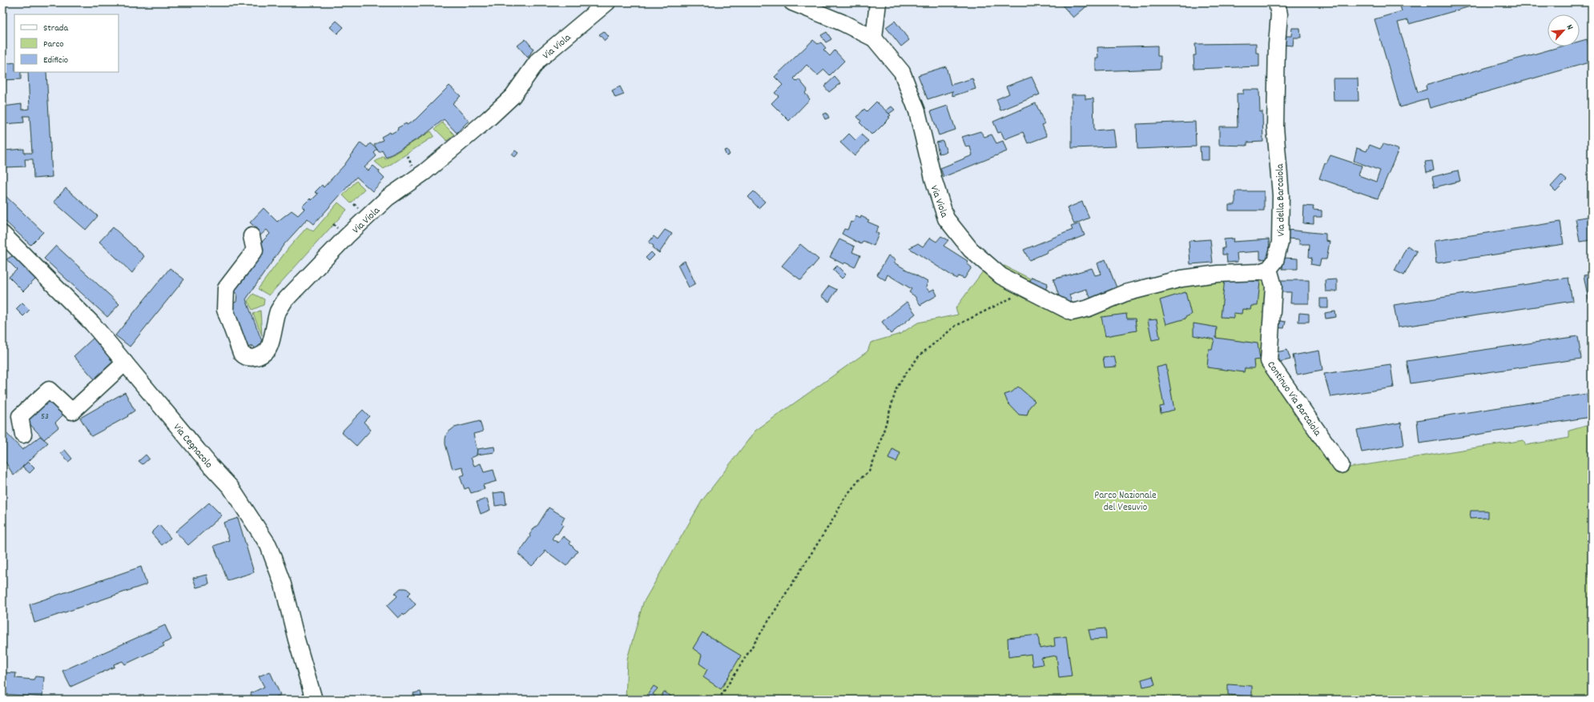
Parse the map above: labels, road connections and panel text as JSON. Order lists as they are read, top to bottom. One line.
{"streets":{"street":["Via Viola","Via della Barcaiola","Continuo Via Barcaiola","Via Cegnacolo"]},"crossings":[["Via Viola","Via della Barcaiola"],["Via Viola","Continuo Via Barcaiola"],["Via della Barcaiola","Continuo Via Barcaiola"]],"parks":["Parco Nazionale del Vesuvio"],"house_numbers":["53"],"legend":["Strada","Parco","Edificio"],"north":"top right"}
